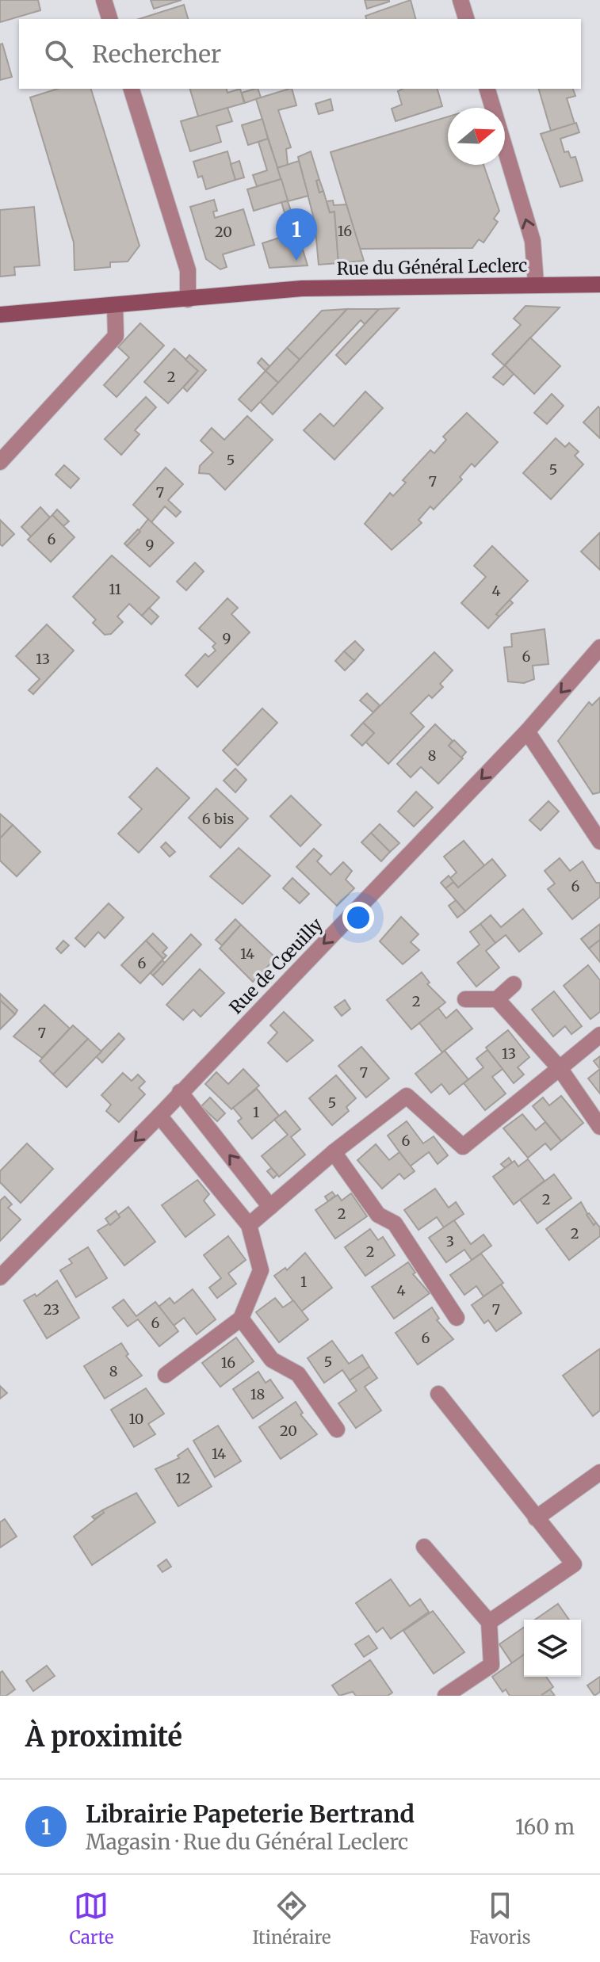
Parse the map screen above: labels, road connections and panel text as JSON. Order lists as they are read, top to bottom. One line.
{"streets":{"main road":["Rue du Général Leclerc"],"street":["Rue de Cœuilly"]},"one_way":["Rue de Cœuilly"],"house_numbers":["16","20","2","5","5","7","7","6","9","11","4","9","6","13","8","6 bis","6","14","6","2","7","13","7","5","1","6","2","2","2","3","2","1","4","23","7","6","6","5","16","8","18","10","20","14","12"],"north":"right","page":{"search":"Rechercher","pins":"1","heading":"À proximité","list":[{"mark":"1","name":"Librairie Papeterie Bertrand","note":"Magasin · Rue du Général Leclerc","value":"160 m"}],"nav":["Carte","Itinéraire","Favoris"]}}
